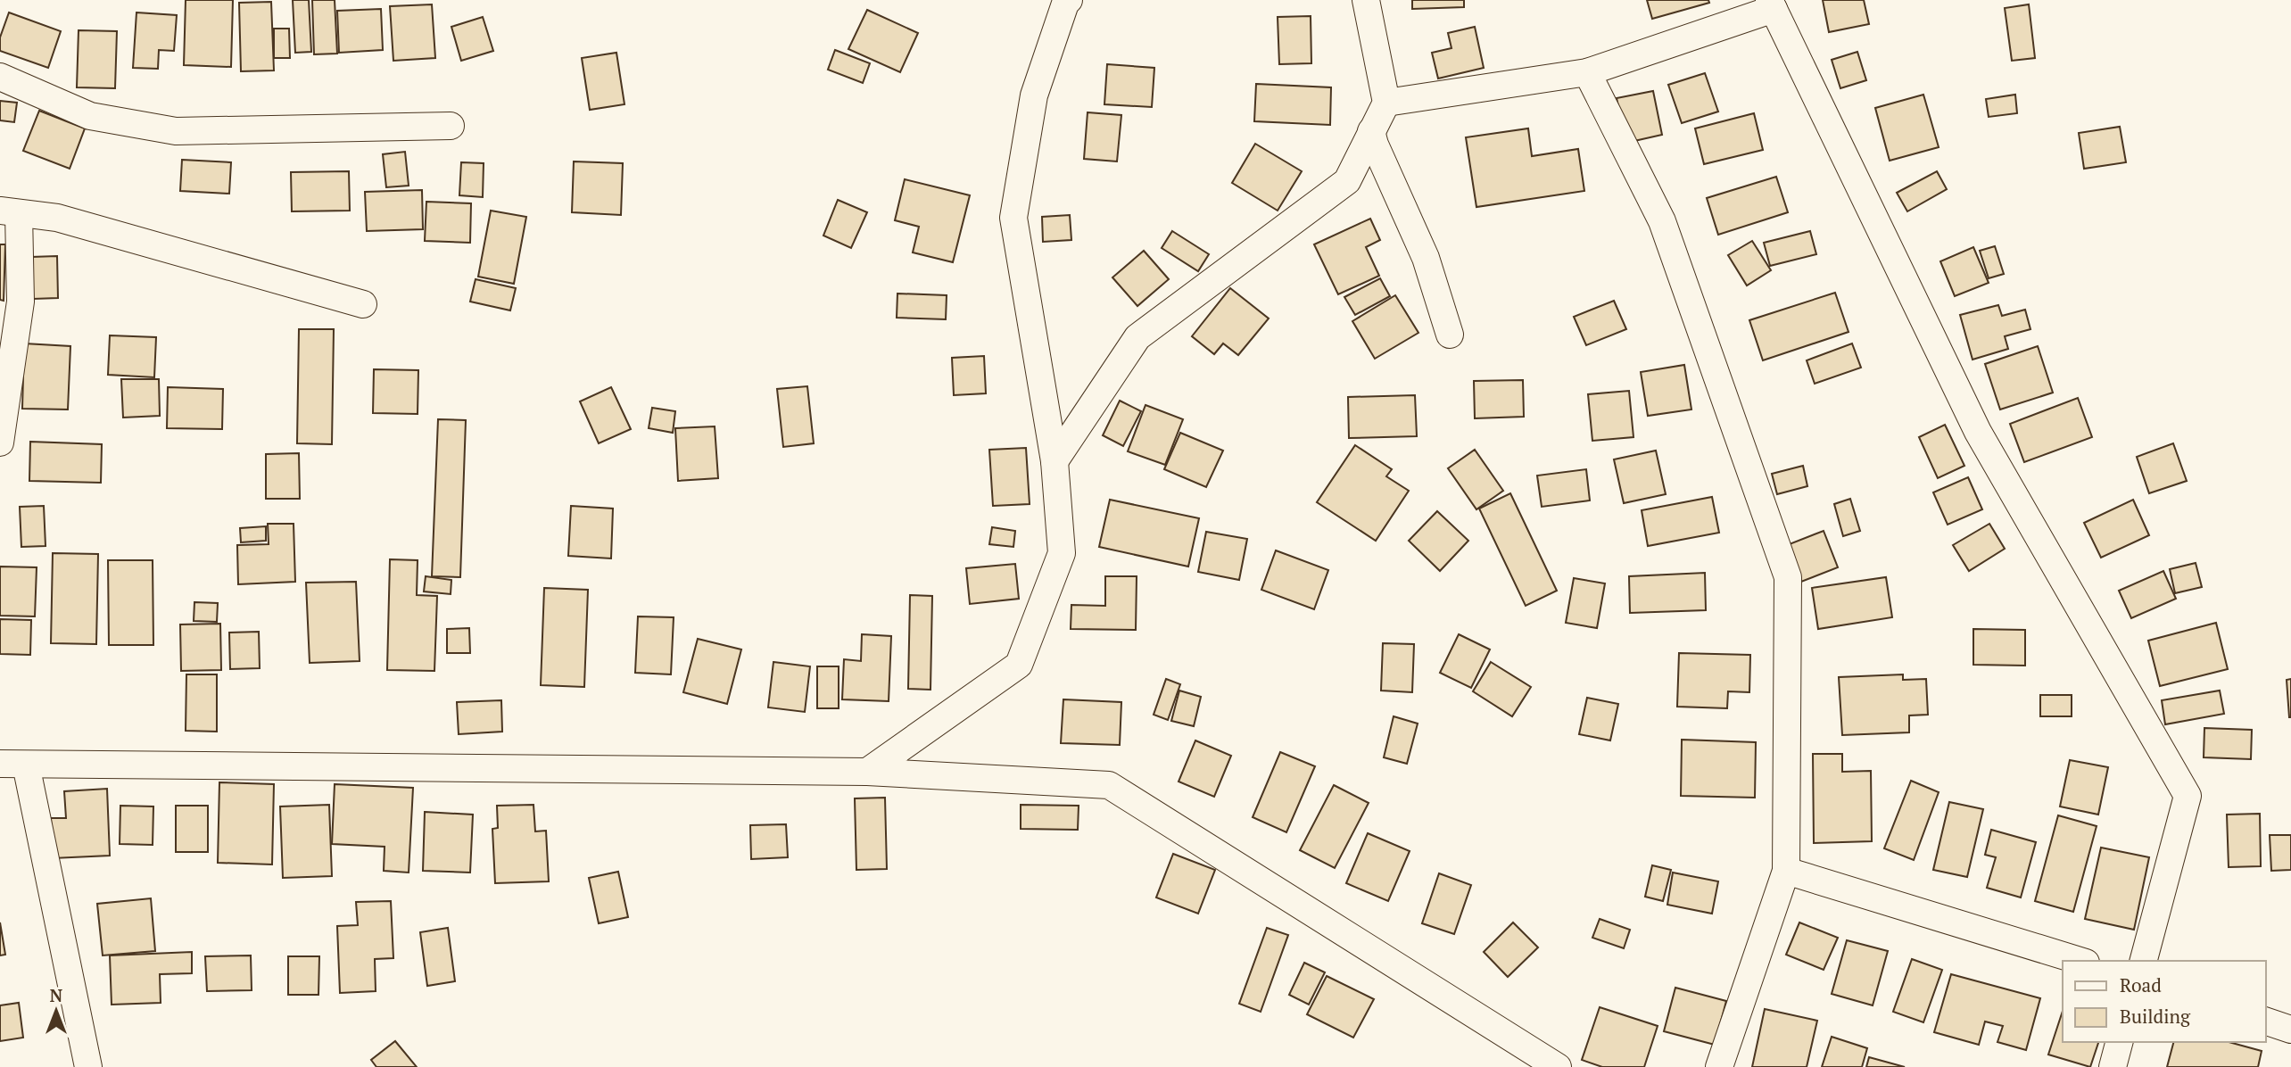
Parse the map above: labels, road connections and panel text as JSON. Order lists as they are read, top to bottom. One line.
{"legend":["Road","Building"],"north":"top"}
